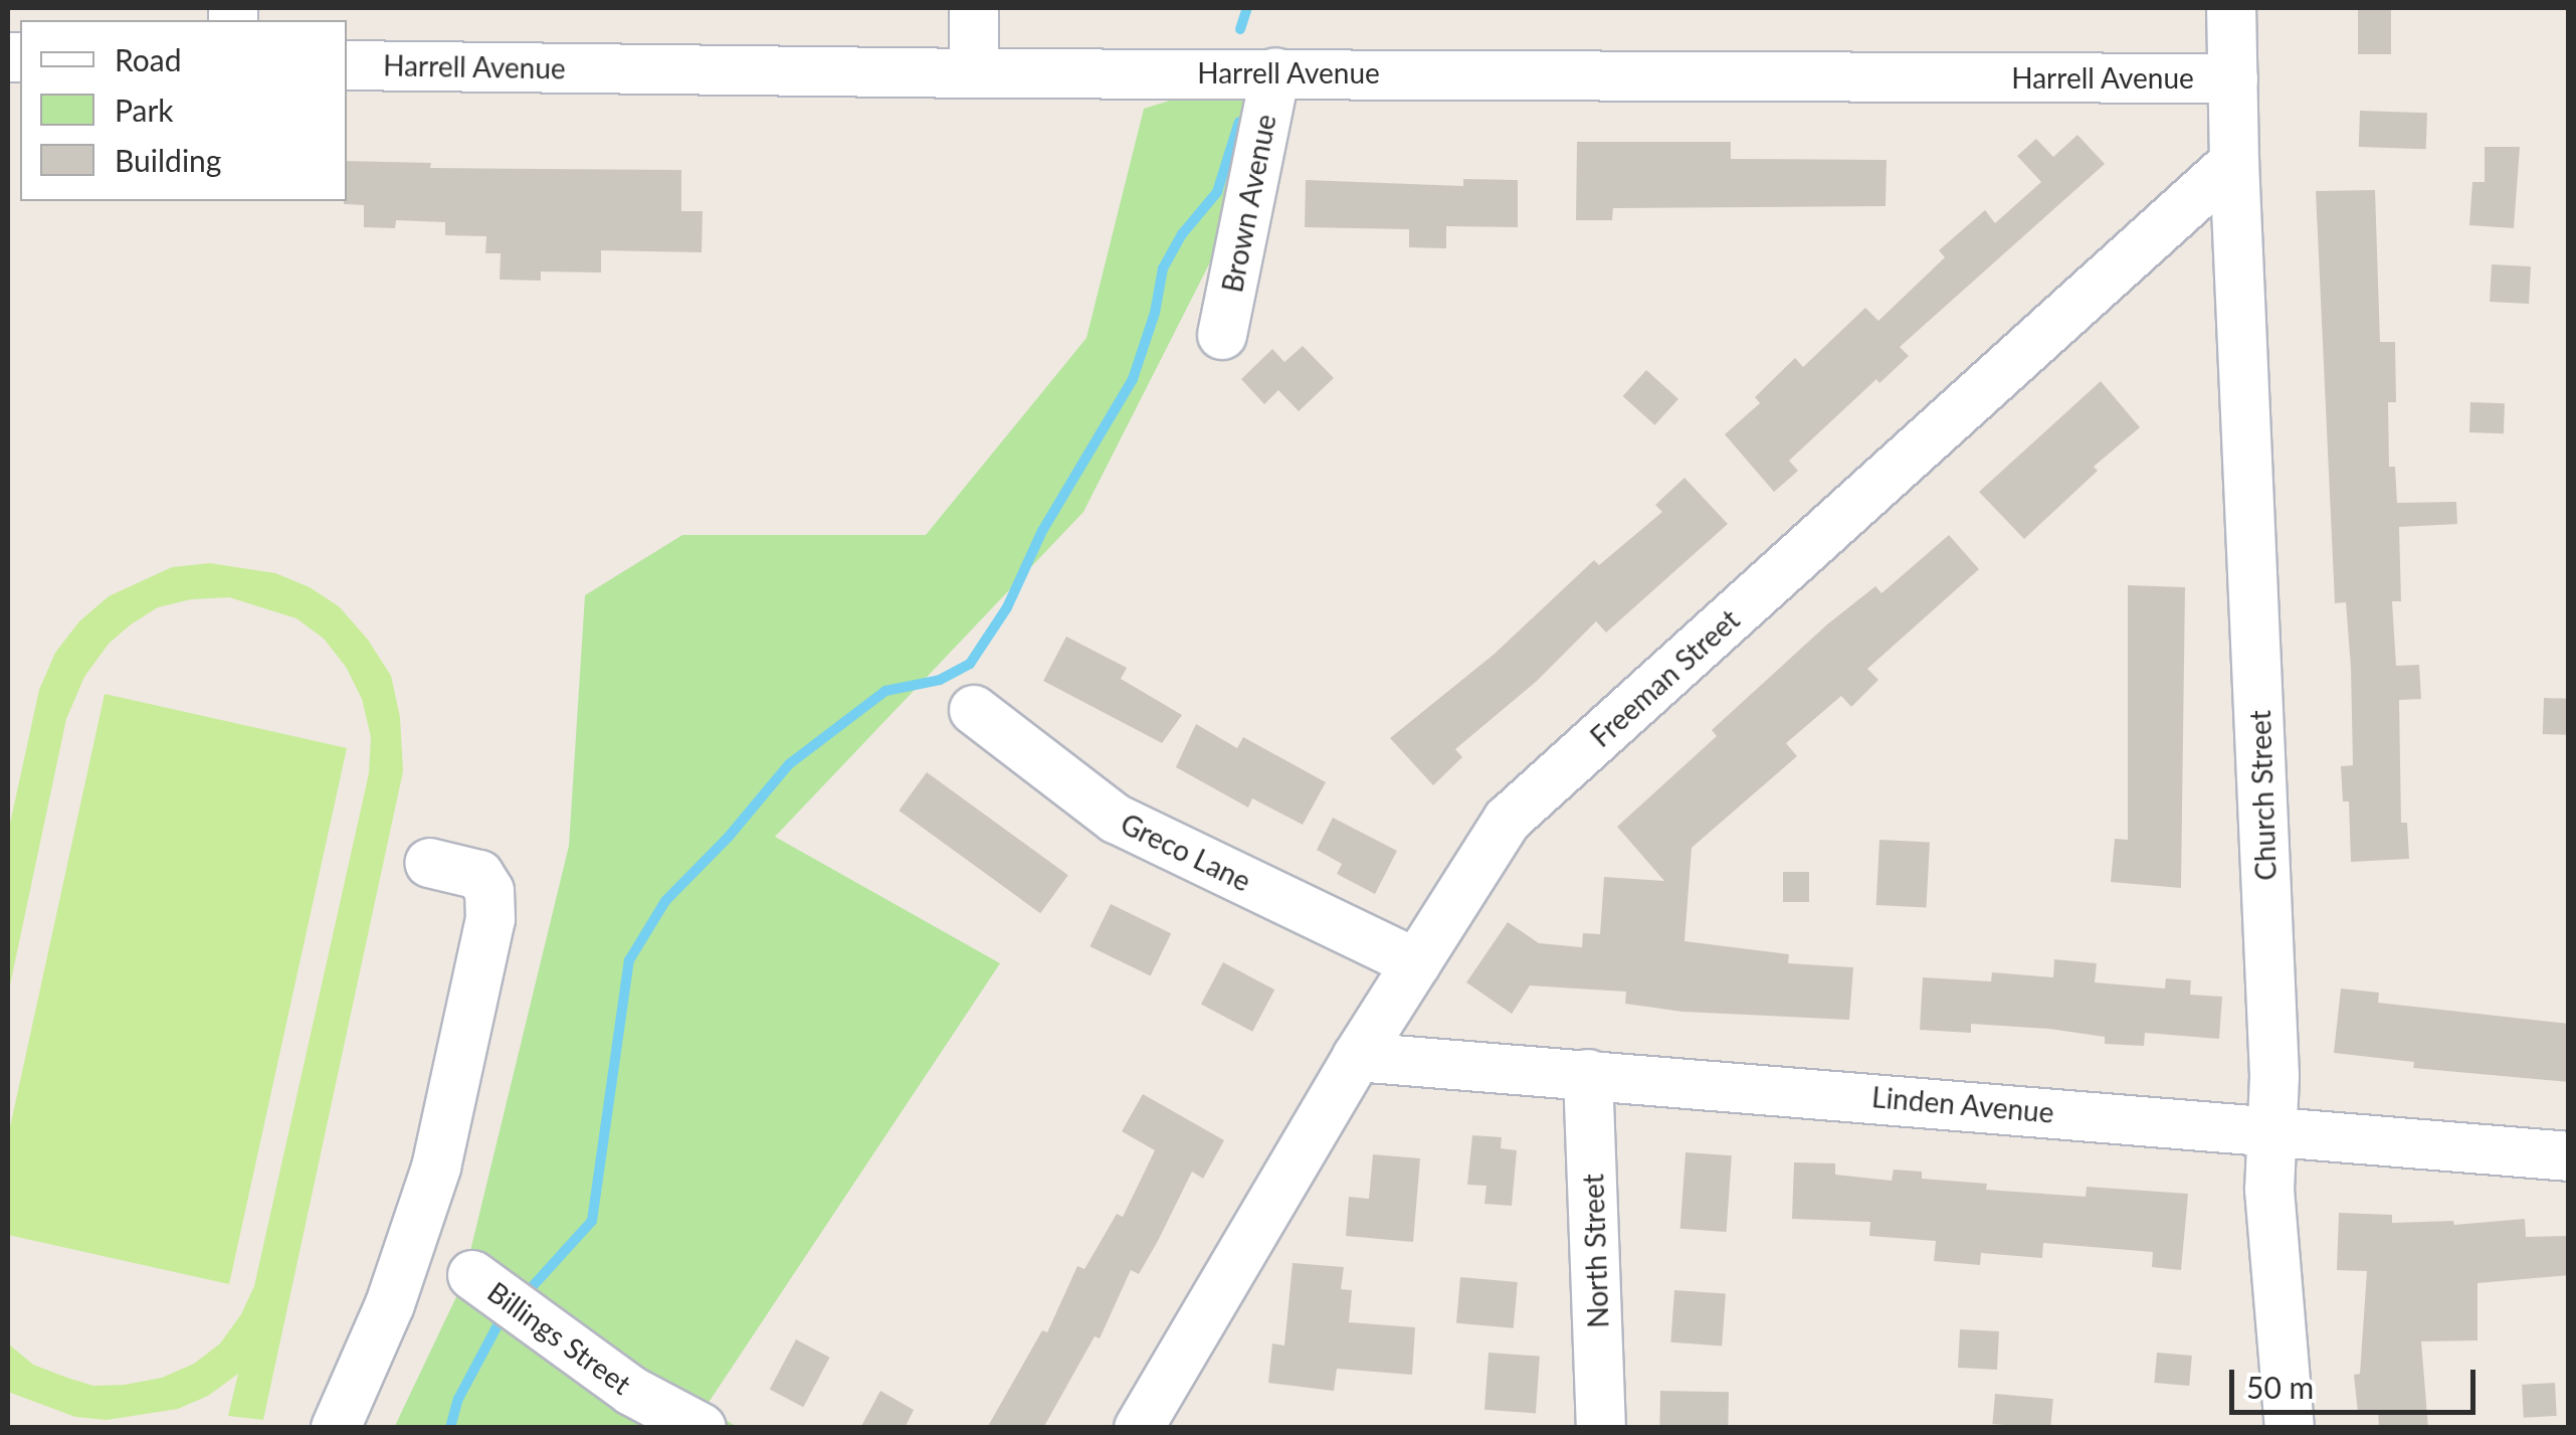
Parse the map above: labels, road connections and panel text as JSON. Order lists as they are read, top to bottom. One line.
{"streets":{"street":["Harrell Avenue","Brown Avenue","Freeman Street","Church Street","Greco Lane","Linden Avenue","North Street","Billings Street"]},"crossings":[["Harrell Avenue","Brown Avenue"],["Freeman Street","Church Street"],["Freeman Street","Greco Lane"],["Freeman Street","Linden Avenue"],["Church Street","Linden Avenue"],["Linden Avenue","North Street"]],"legend":["Road","Park","Building"],"scale_bar":"50 m"}
